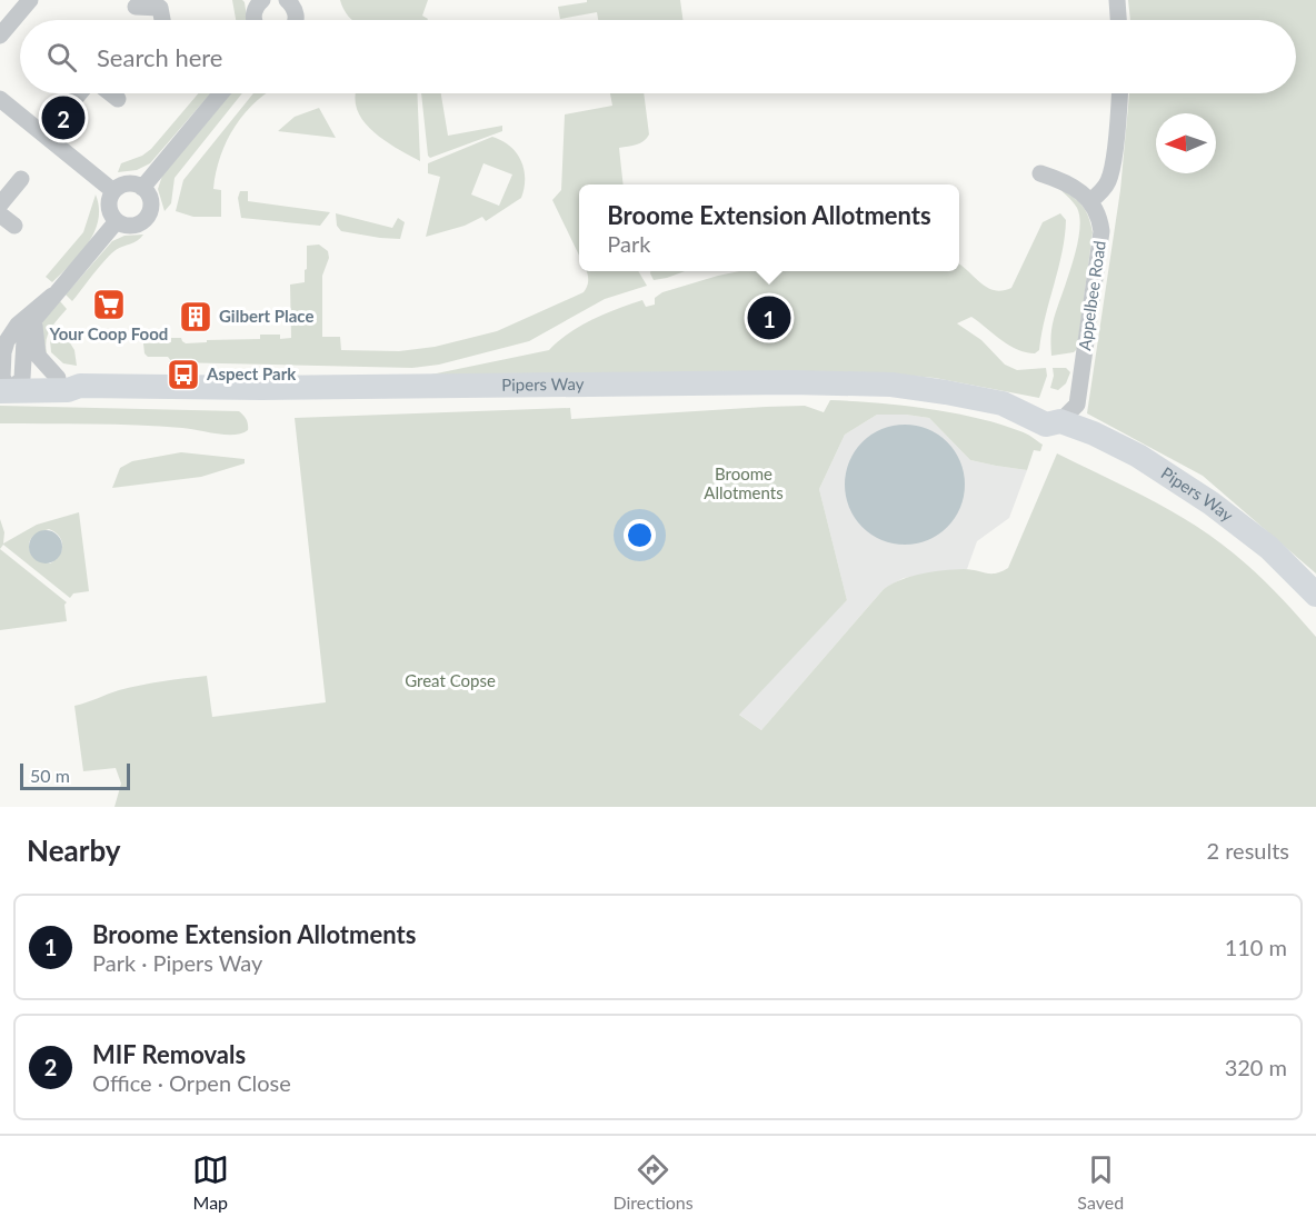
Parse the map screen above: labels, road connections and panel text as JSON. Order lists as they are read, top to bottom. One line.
{"streets":{"main road":["Pipers Way"],"street":["Appelbee Road"]},"crossings":[["Appelbee Road","Pipers Way"]],"parks":["Broome Allotments","Great Copse"],"places":{"supermarket":["Your Coop Food"],"building":["Gilbert Place"],"bus stop":["Aspect Park"]},"scale_bar":"50 m","north":"left","page":{"search":"Search here","pins":["2","1"],"popup":["Broome Extension Allotments","Park"],"scale":"50 m","heading":["Nearby","2 results"],"list":[{"mark":"1","name":"Broome Extension Allotments","note":"Park · Pipers Way","value":"110 m"},{"mark":"2","name":"MIF Removals","note":"Office · Orpen Close","value":"320 m"}],"nav":["Map","Directions","Saved"]}}
